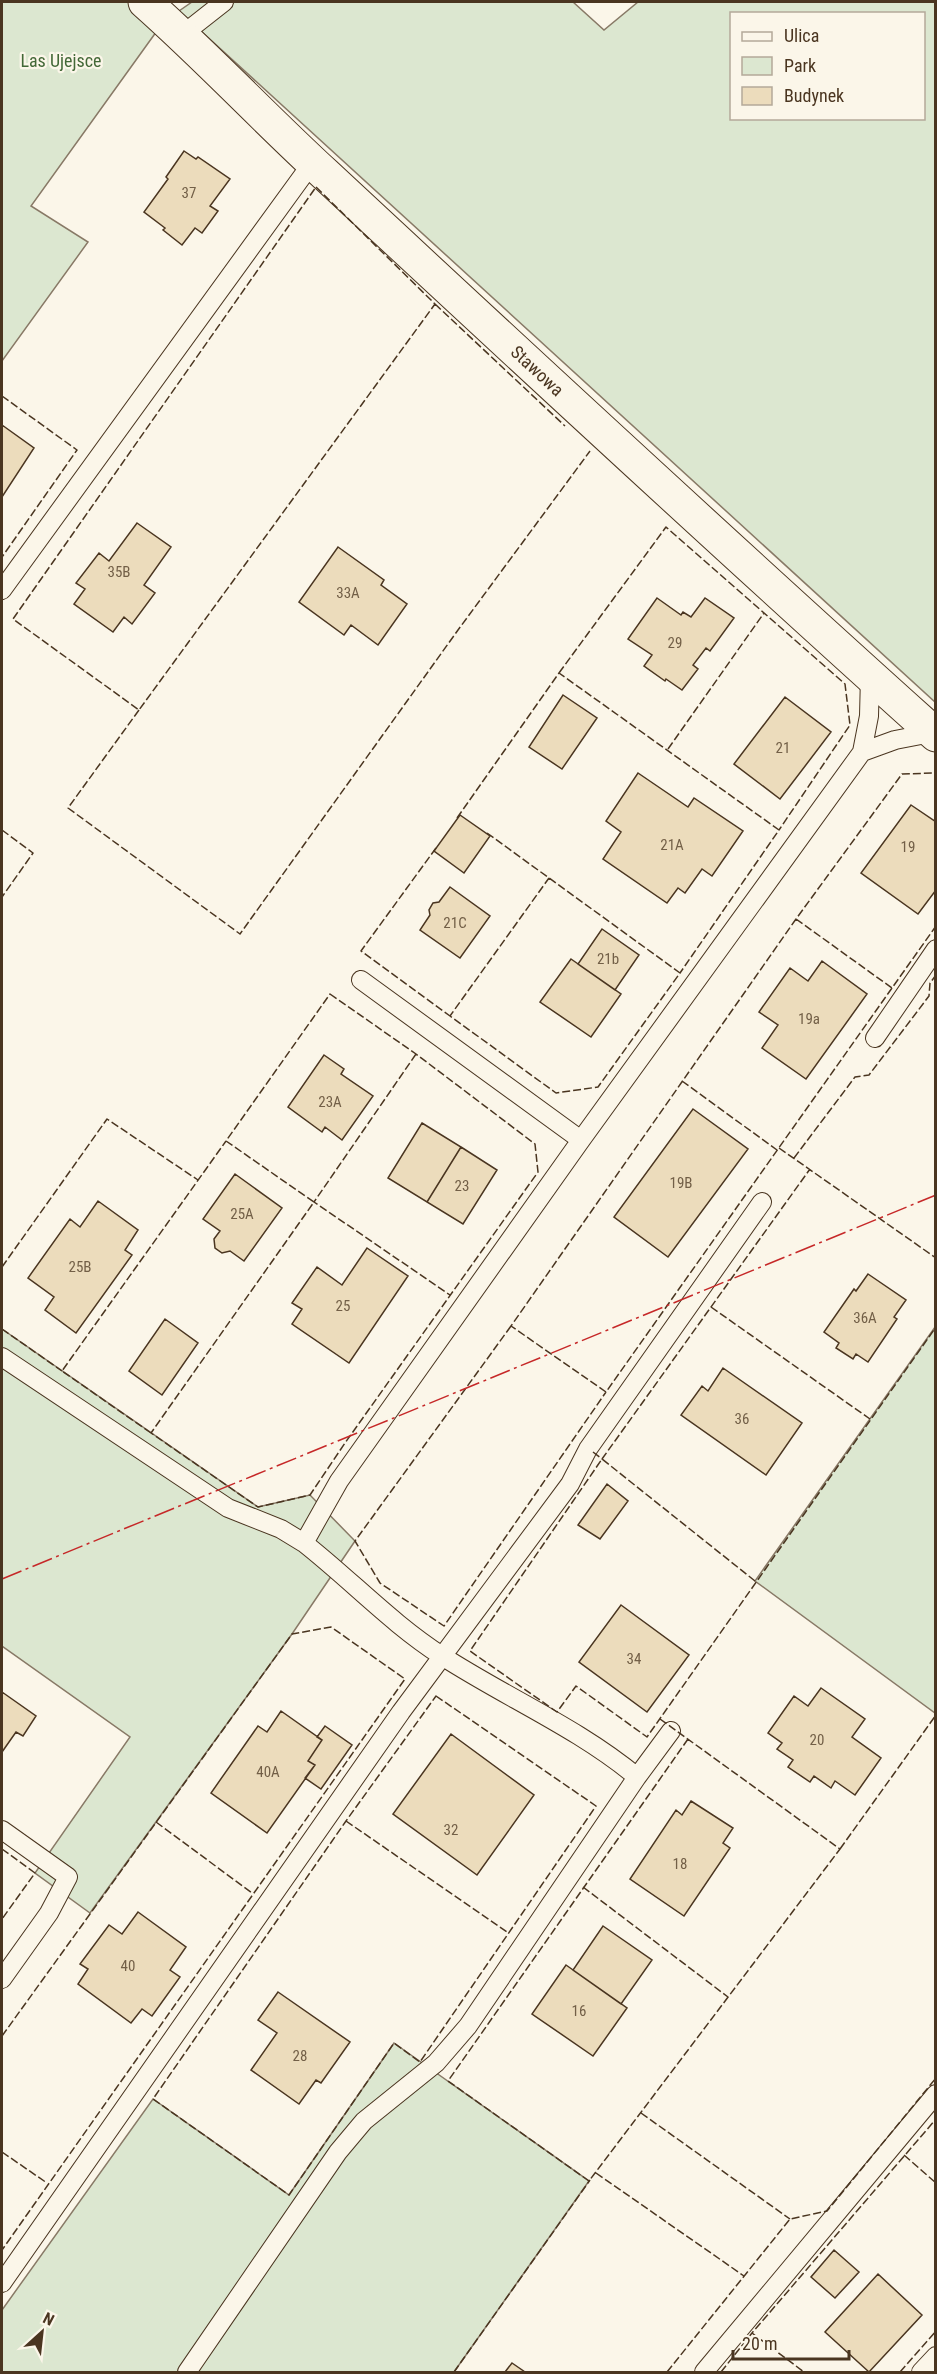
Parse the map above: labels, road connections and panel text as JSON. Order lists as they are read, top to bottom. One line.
{"streets":{"street":["Stawowa"]},"parks":["Las Ujejsce"],"house_numbers":["37","35B","33A","29","21","21A","19","21C","21b","19a","23A","19B","23","25A","25B","25","36A","36","34","20","40A","32","18","40","16","28"],"legend":["Ulica","Park","Budynek"],"scale_bar":"20 m","north":"top right"}
